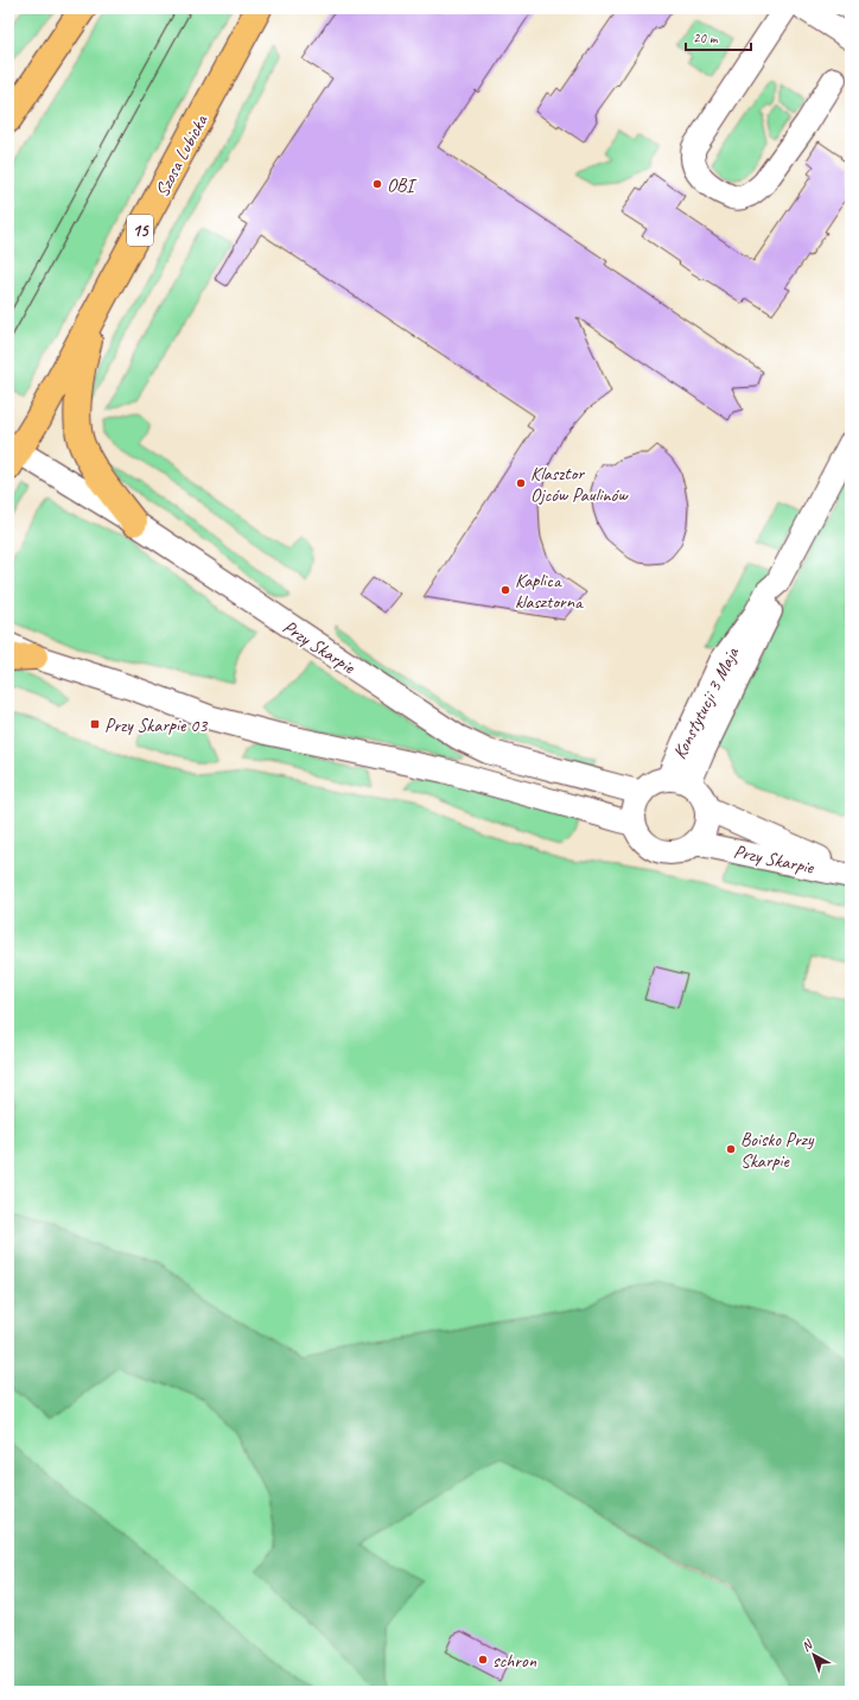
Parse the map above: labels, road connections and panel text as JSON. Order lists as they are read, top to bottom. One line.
{"streets":{"main road":["Szosa Lubicka","15"],"street":["Przy Skarpie","Konstytucji 3 Maja"]},"crossings":[["Szosa Lubicka","Przy Skarpie"],["Przy Skarpie","Konstytucji 3 Maja"]],"places":{"other":["OBI","Klasztor Ojców Paulinów","Kaplica klasztorna","Boisko Przy Skarpie","schron"],"transit":["Przy Skarpie 03"]},"scale_bar":"20 m","north":"top left"}
